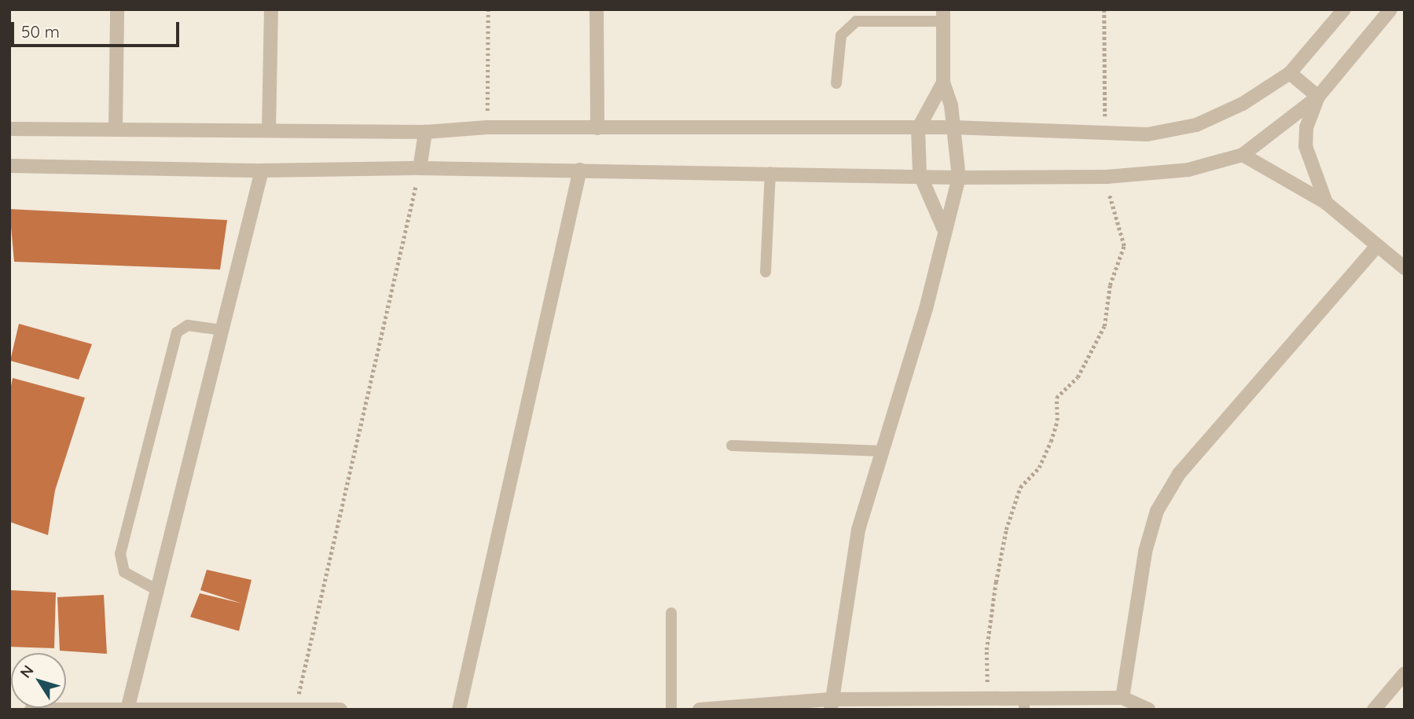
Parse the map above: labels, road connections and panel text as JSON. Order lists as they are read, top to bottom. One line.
{"scale_bar":"50 m","north":"top left"}
